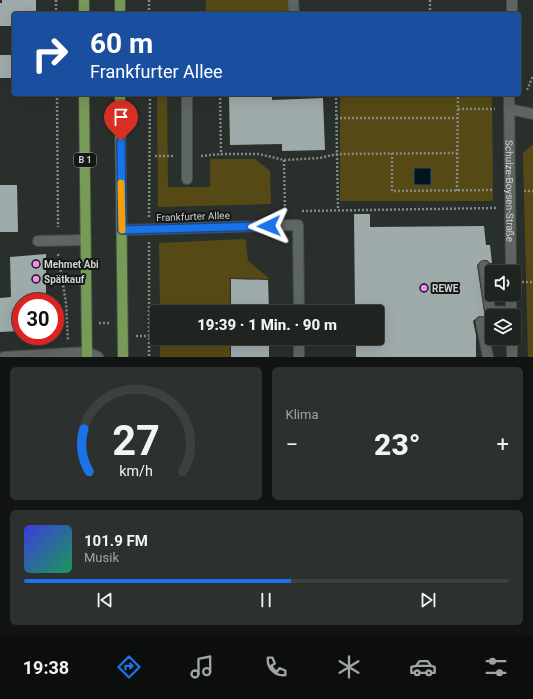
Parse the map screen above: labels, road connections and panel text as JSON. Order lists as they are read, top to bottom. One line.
{"streets":{"main road":["B 1"],"street":["Schulze-Boysen-Straße","Frankfurter Allee"]},"places":["Mehmet Abi","Spätkauf","REWE"],"page":{"turn":["60 m","Frankfurter Allee"],"limit":"30","trip":"19:39 · 1 Min. · 90 m","tile":"Klima","heat":["−","23°","+"],"song":["101.9 FM","Musik"],"tabs":"19:38","gauge":["27","km/h"]}}
